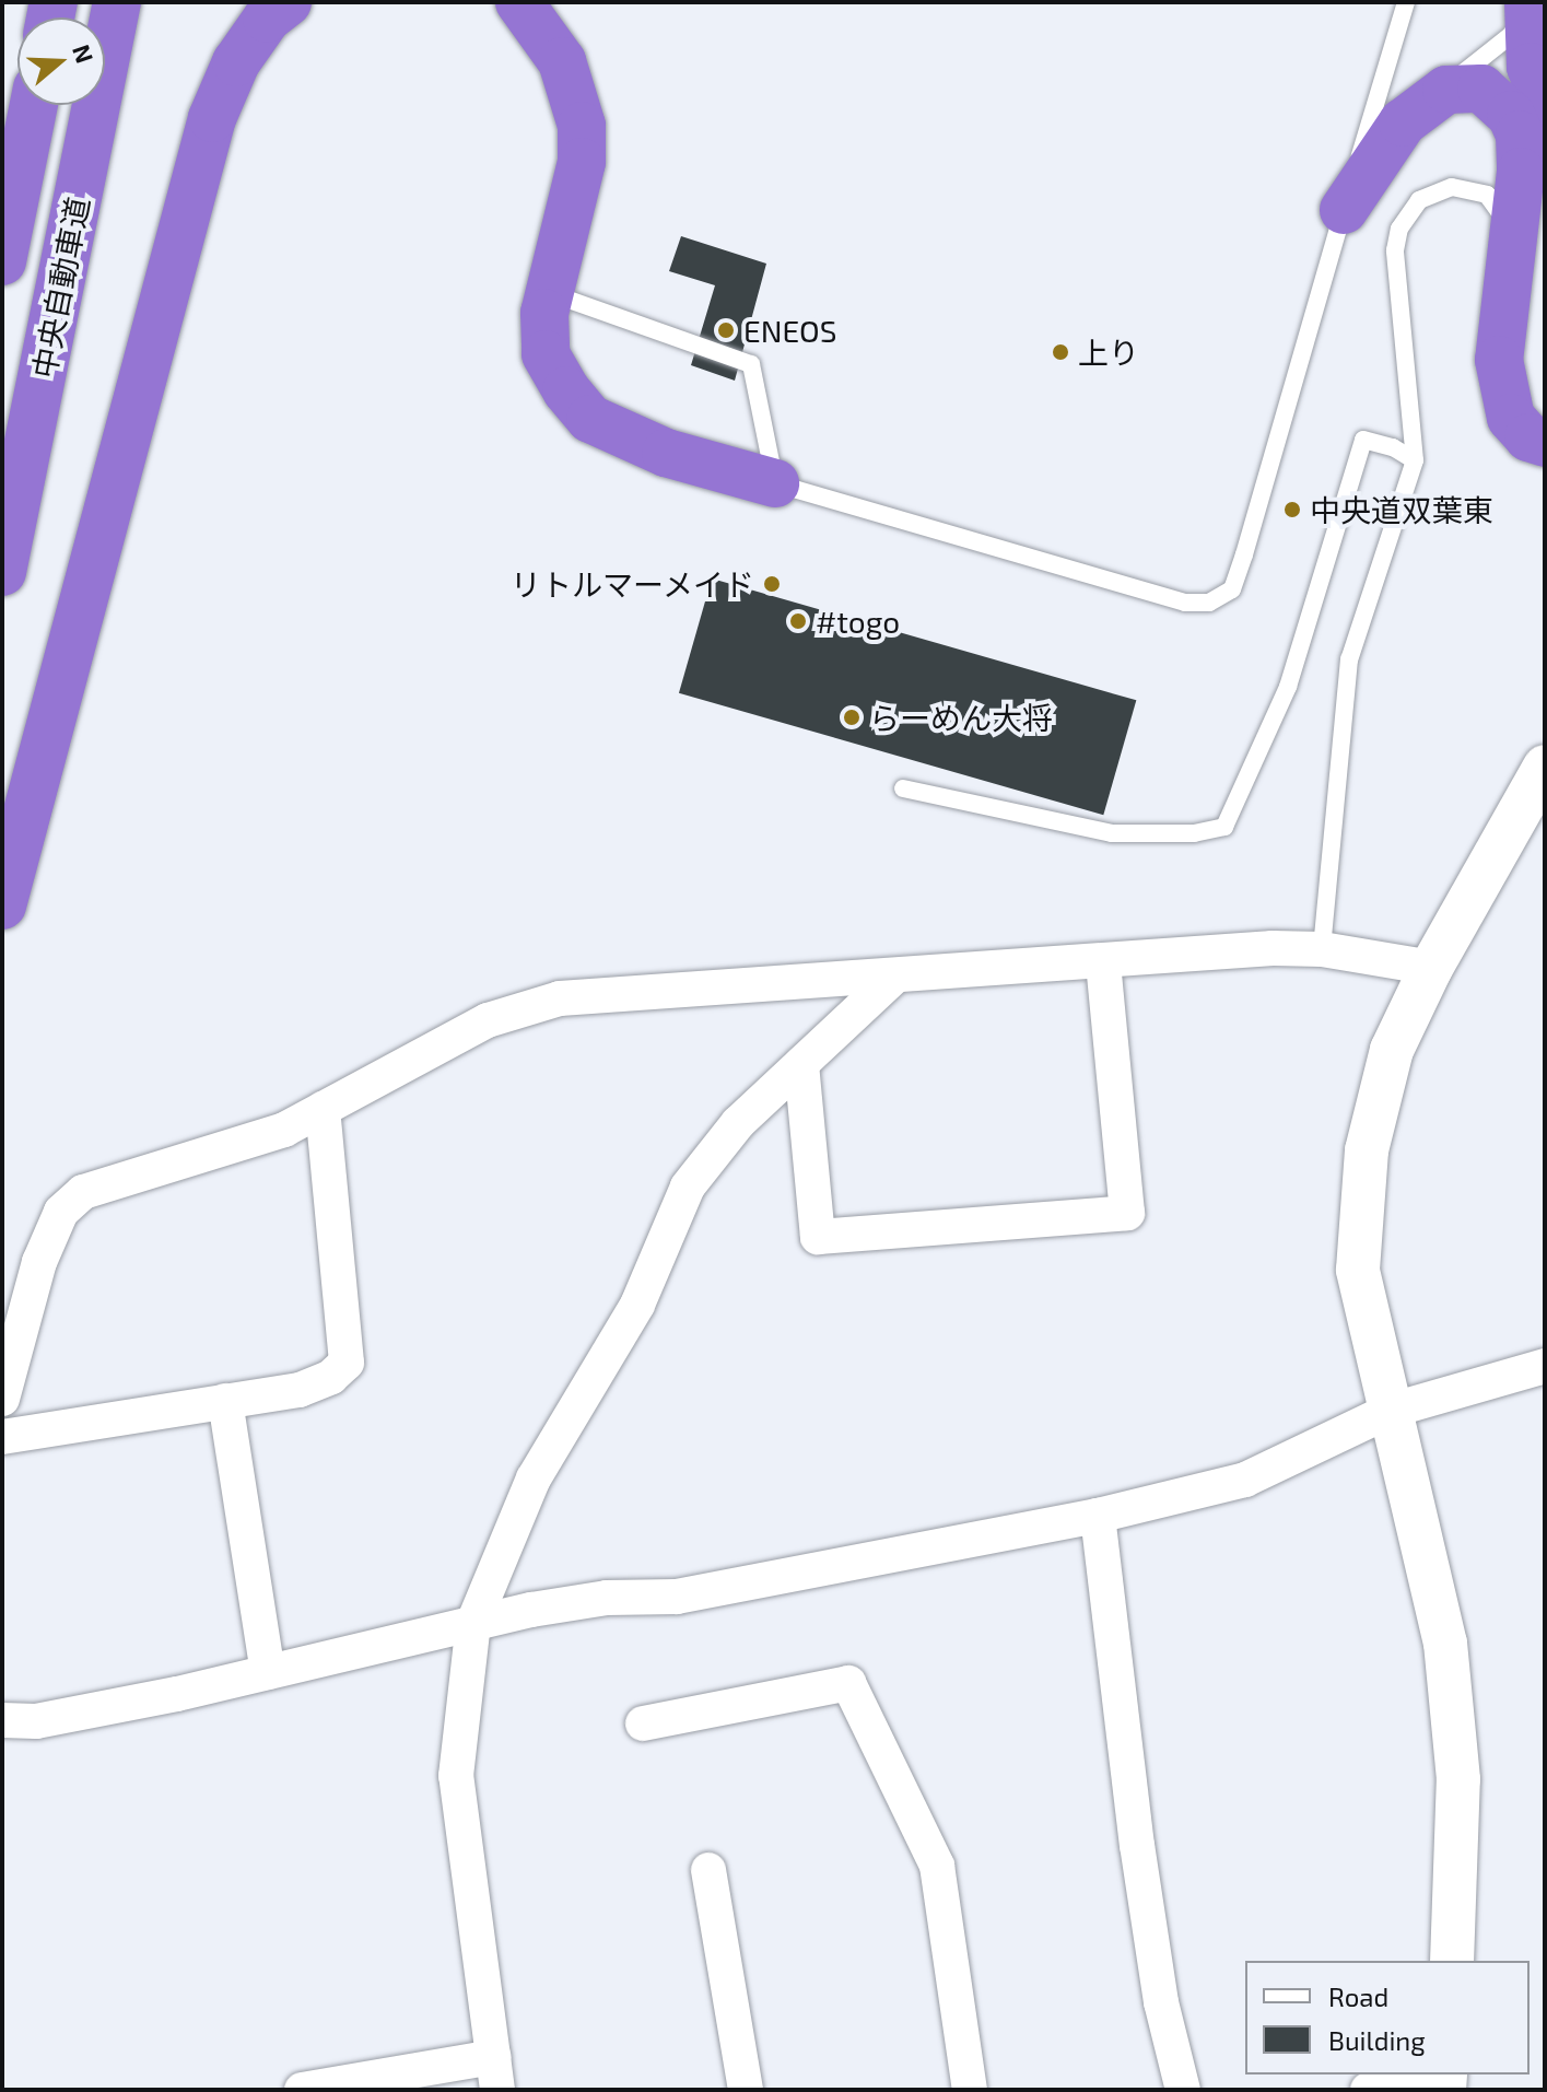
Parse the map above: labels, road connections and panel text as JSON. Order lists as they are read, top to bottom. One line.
{"streets":{"highway":["中央自動車道"]},"places":["ENEOS","上り","中央道双葉東","リトルマーメイド","#togo","らーめん大将"],"legend":["Road","Building"],"north":"right"}
